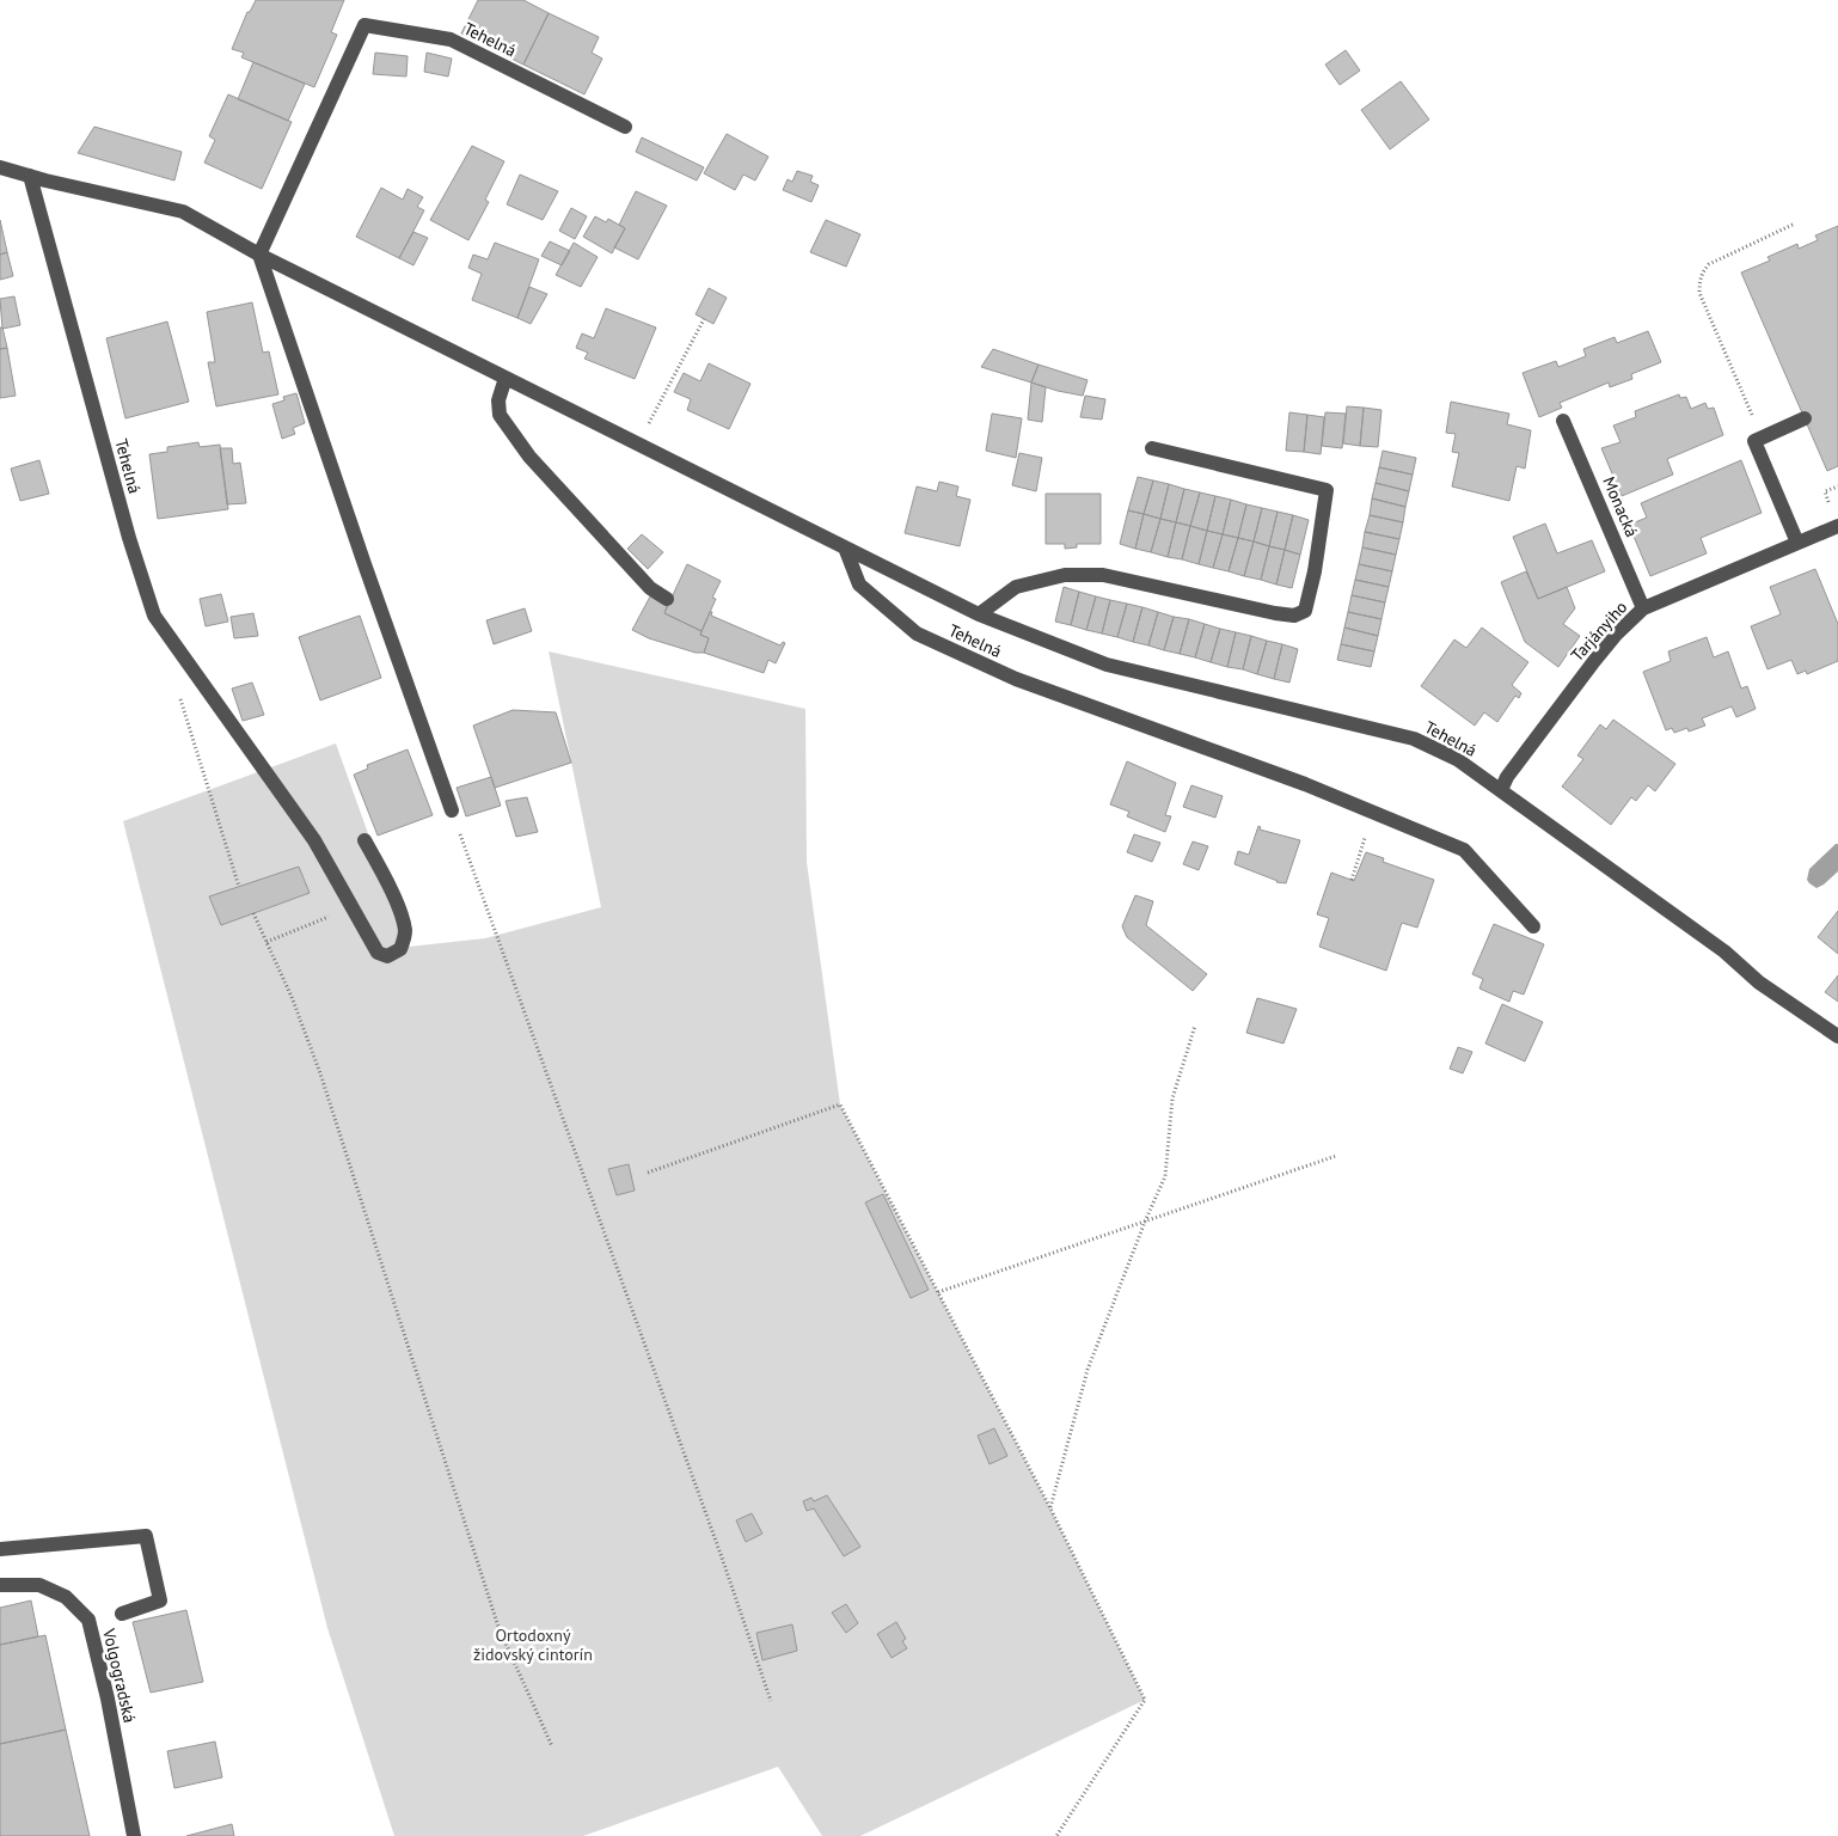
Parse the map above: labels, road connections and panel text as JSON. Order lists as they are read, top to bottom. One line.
{"streets":{"street":["Tehelná","Monacká","Tarjányiho","Volgogradská"]},"crossings":[["Tehelná","Tarjányiho"],["Monacká","Tarjányiho"]],"parks":["Ortodoxný židovský cintorín"]}
